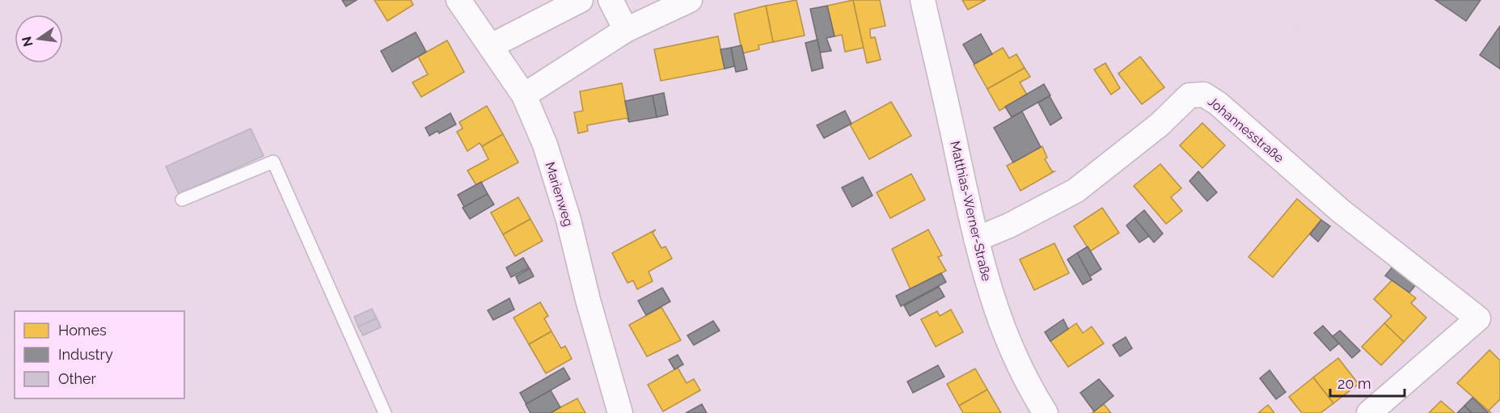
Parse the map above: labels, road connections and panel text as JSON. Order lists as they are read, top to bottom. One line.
{"streets":{"street":["Johannesstraße","Marienweg","Matthias-Werner-Straße"]},"crossings":[["Johannesstraße","Matthias-Werner-Straße"]],"legend":["Homes","Industry","Other"],"scale_bar":"20 m","north":"left"}
